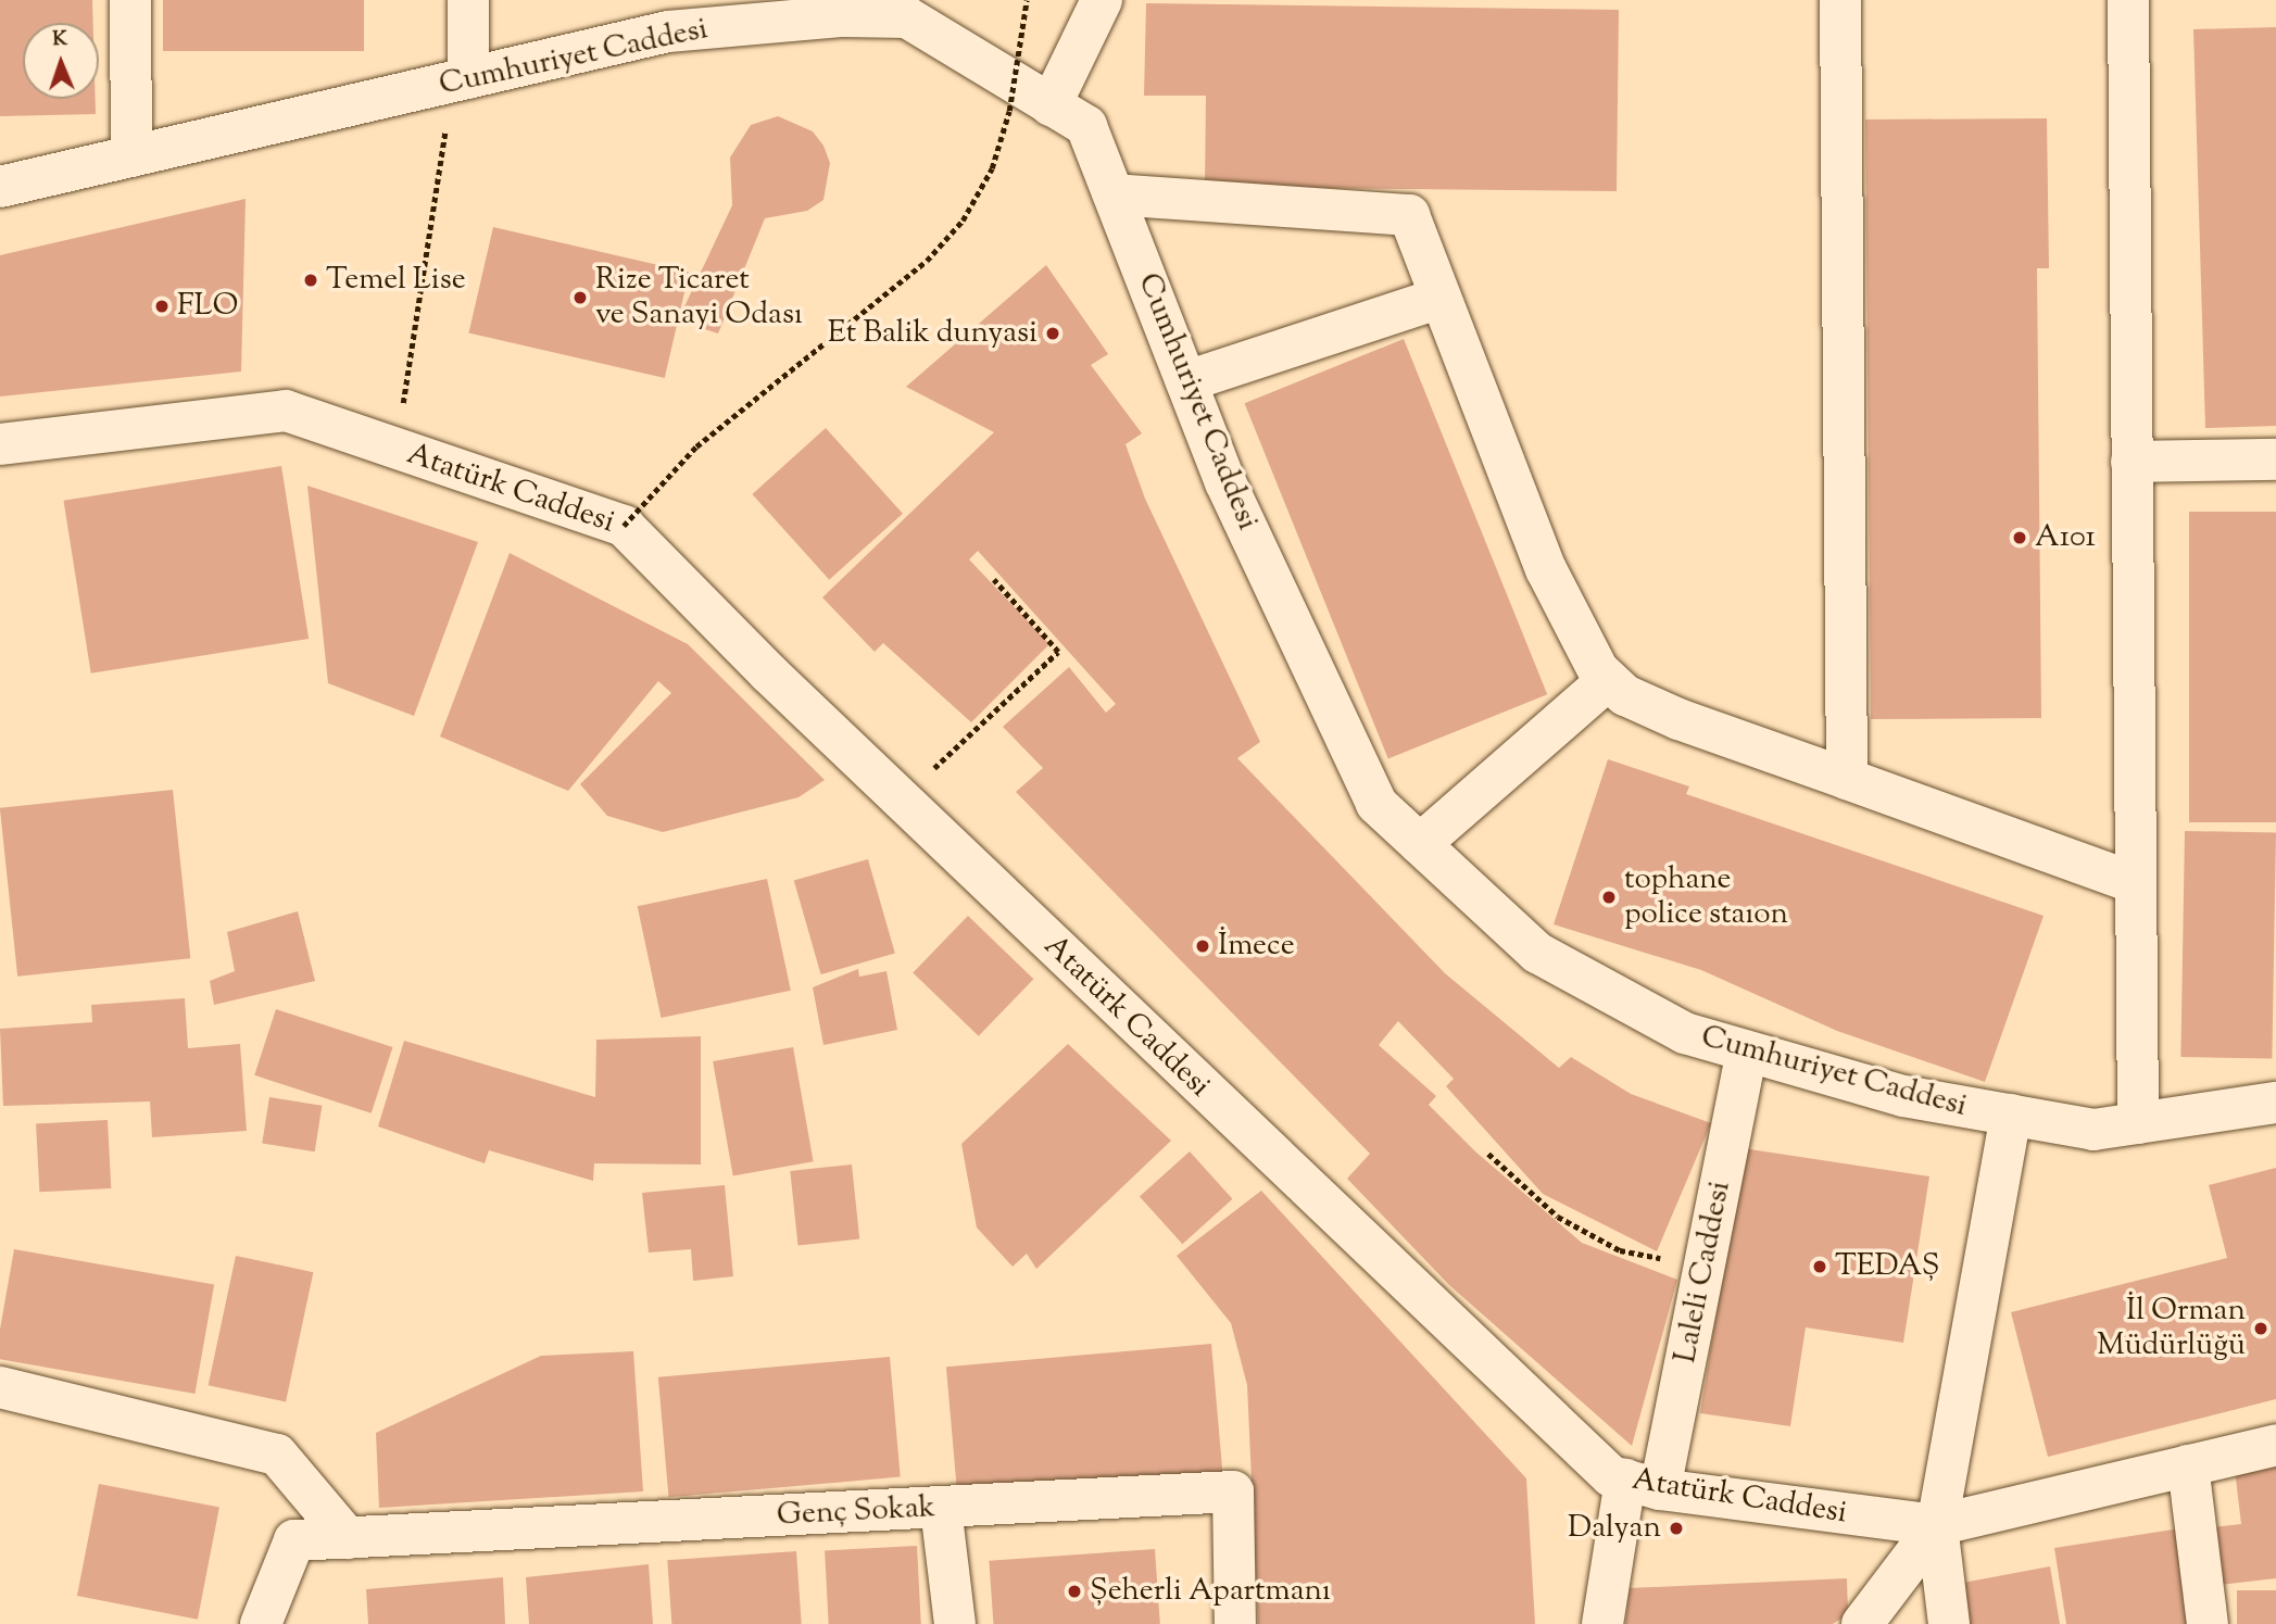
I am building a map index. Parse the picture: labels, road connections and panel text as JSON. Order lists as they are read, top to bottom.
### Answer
{
  "streets": {
    "street": [
      "Cumhuriyet Caddesi",
      "Atatürk Caddesi",
      "Laleli Caddesi",
      "Genç Sokak"
    ]
  },
  "crossings": [
    ["Cumhuriyet Caddesi", "Laleli Caddesi"],
    ["Atatürk Caddesi", "Laleli Caddesi"]
  ],
  "places": [
    "Temel Lise",
    "Rize Ticaret ve Sanayi Odası",
    "FLO",
    "Et Balik dunyasi",
    "A101",
    "tophane police staıon",
    "İmece",
    "TEDAŞ",
    "İl Orman Müdürlüğü",
    "Dalyan",
    "Şeherli Apartmanı"
  ],
  "north": "top"
}
